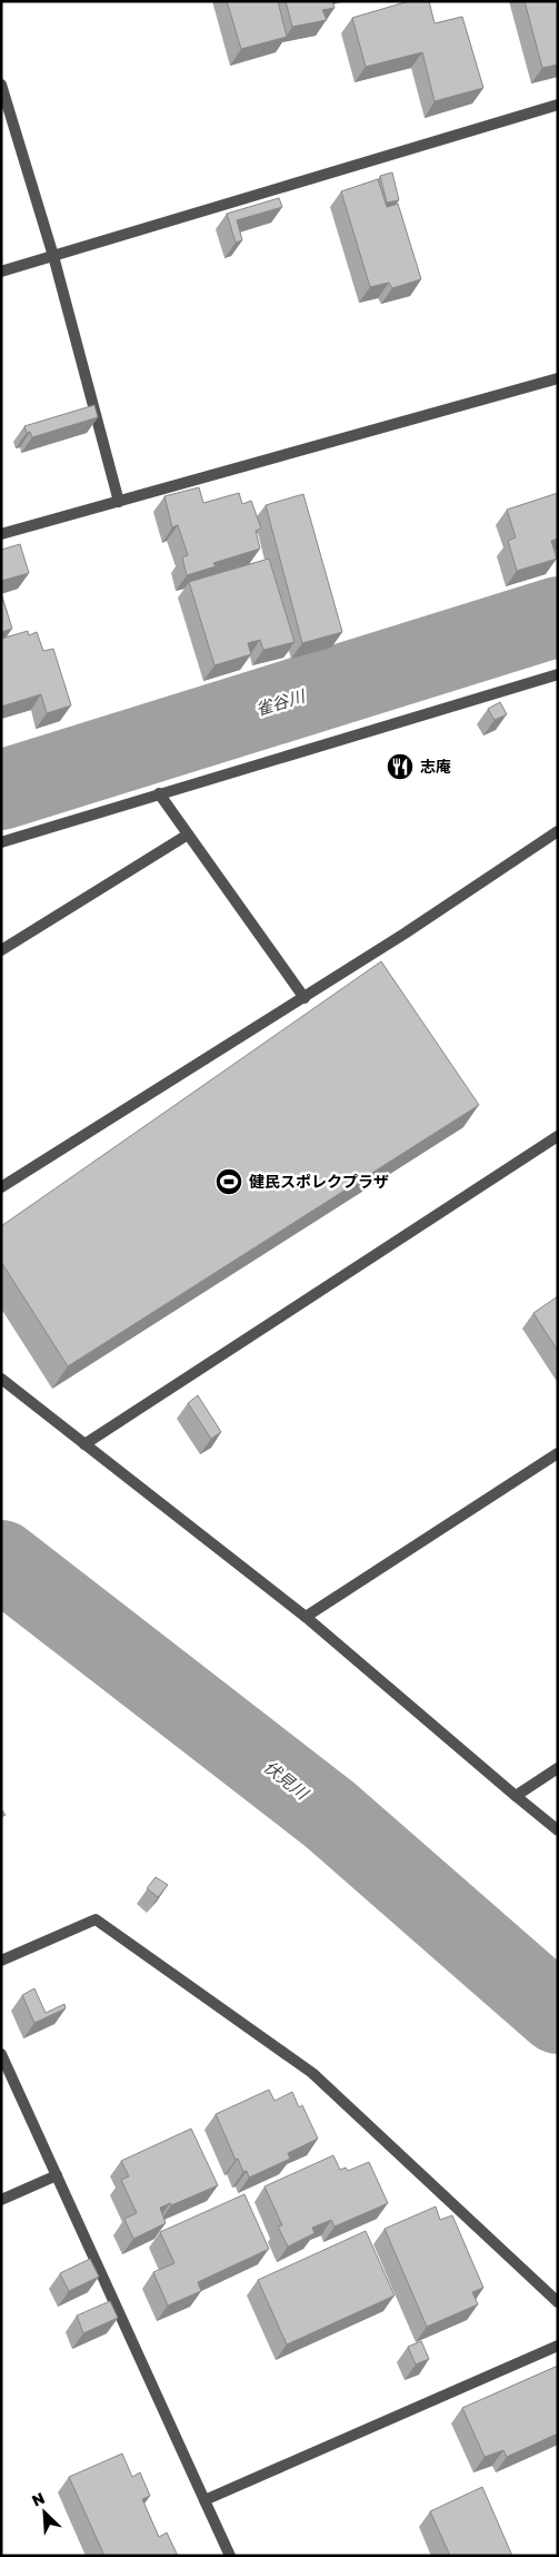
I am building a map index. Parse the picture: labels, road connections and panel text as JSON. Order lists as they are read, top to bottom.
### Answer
{
  "water": ["雀谷川", "伏見川"],
  "places": {
    "restaurant": ["志庵"],
    "sports": ["健民スポレクプラザ"]
  },
  "north": "top left"
}
